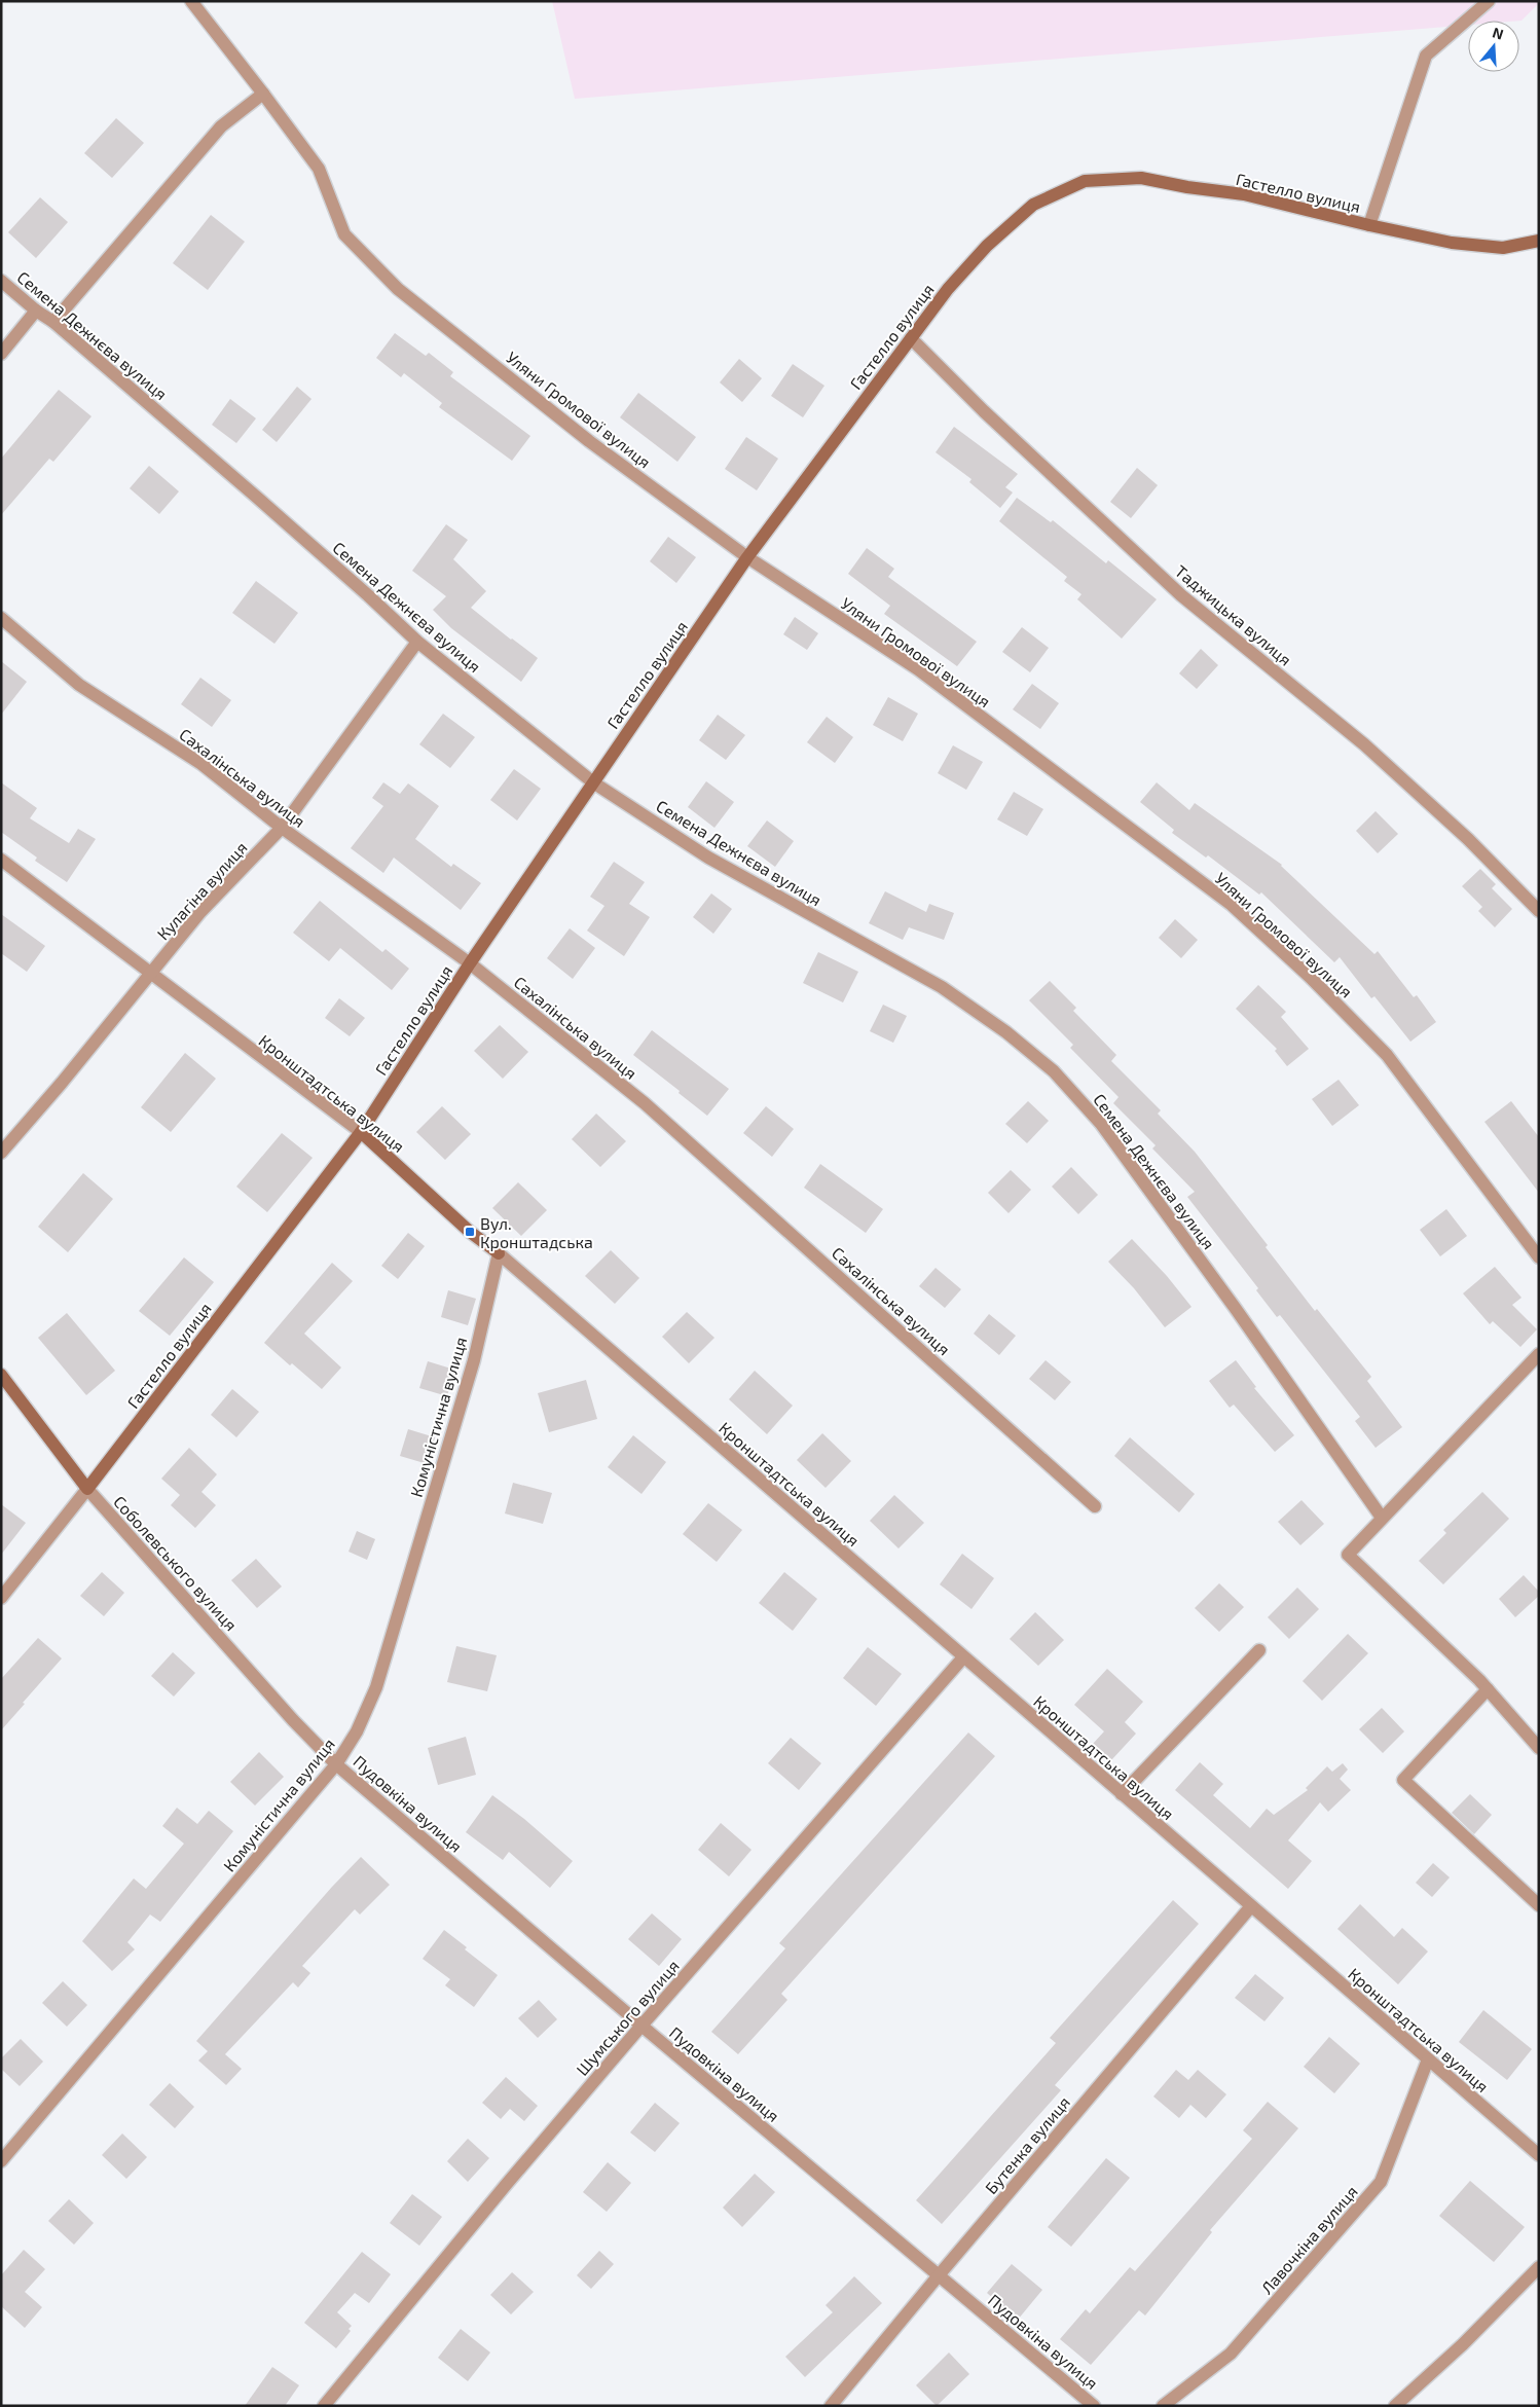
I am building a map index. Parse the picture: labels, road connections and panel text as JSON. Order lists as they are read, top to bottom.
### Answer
{
  "streets": {
    "street": [
      "Гастелло вулиця",
      "Семена Дежнєва вулиця",
      "Уляни Громової вулиця",
      "Таджицька вулиця",
      "Сахалінська вулиця",
      "Кулагіна вулиця",
      "Кронштадтська вулиця",
      "Комуністична вулиця",
      "Соболевського вулиця",
      "Пудовкіна вулиця",
      "Шумського вулиця",
      "Бутенка вулиця",
      "Лавочкіна вулиця"
    ]
  },
  "crossings": [
    ["Гастелло вулиця", "Семена Дежнєва вулиця"],
    ["Гастелло вулиця", "Уляни Громової вулиця"],
    ["Гастелло вулиця", "Таджицька вулиця"],
    ["Гастелло вулиця", "Сахалінська вулиця"],
    ["Гастелло вулиця", "Кронштадтська вулиця"],
    ["Гастелло вулиця", "Соболевського вулиця"],
    ["Семена Дежнєва вулиця", "Кулагіна вулиця"],
    ["Сахалінська вулиця", "Кулагіна вулиця"],
    ["Кулагіна вулиця", "Кронштадтська вулиця"],
    ["Кронштадтська вулиця", "Комуністична вулиця"],
    ["Кронштадтська вулиця", "Шумського вулиця"],
    ["Кронштадтська вулиця", "Бутенка вулиця"],
    ["Кронштадтська вулиця", "Лавочкіна вулиця"],
    ["Комуністична вулиця", "Соболевського вулиця"],
    ["Комуністична вулиця", "Пудовкіна вулиця"],
    ["Соболевського вулиця", "Пудовкіна вулиця"],
    ["Пудовкіна вулиця", "Шумського вулиця"],
    ["Пудовкіна вулиця", "Бутенка вулиця"]
  ],
  "places": {
    "transit": ["Вул. Кронштадська"]
  },
  "north": "top"
}
